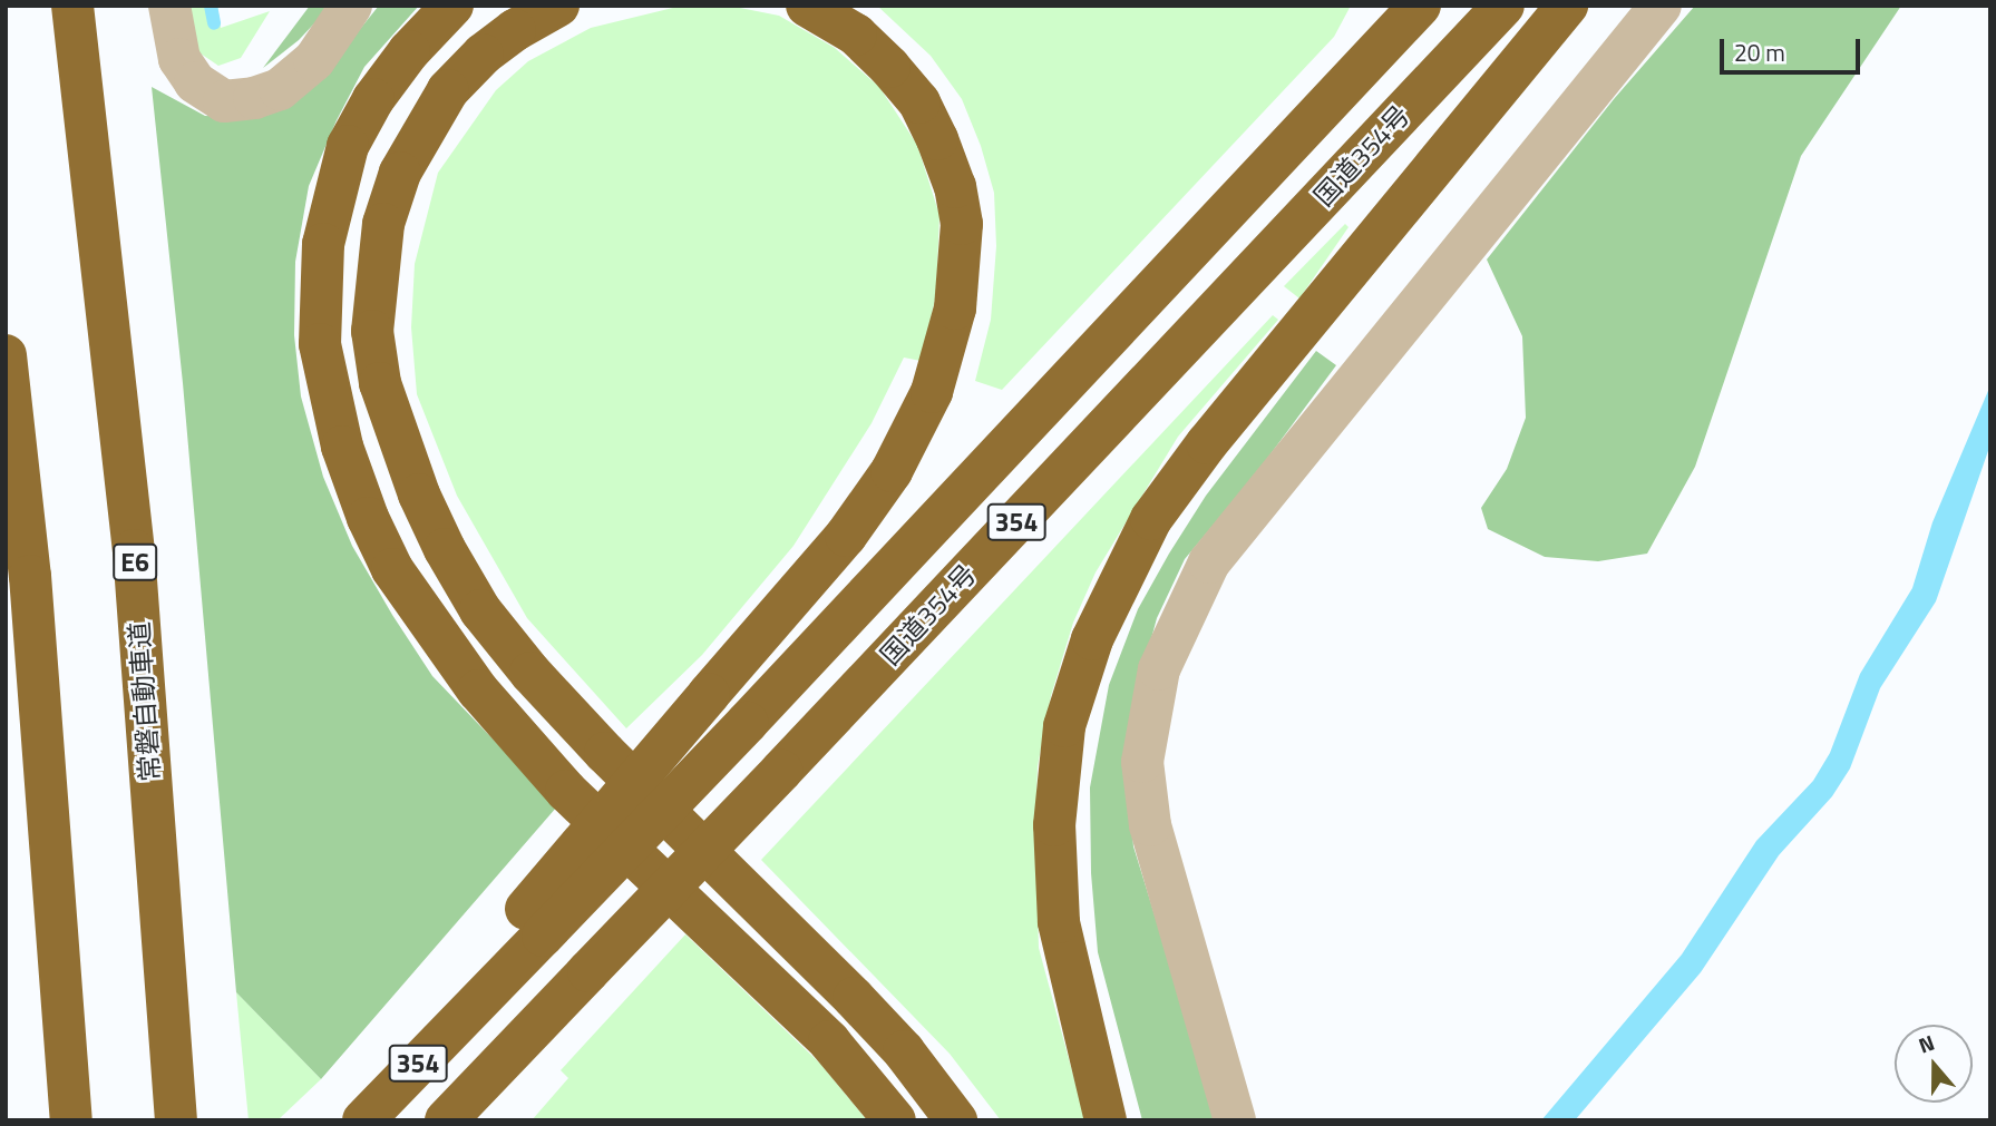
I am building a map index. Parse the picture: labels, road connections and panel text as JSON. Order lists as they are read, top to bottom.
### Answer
{
  "streets": {
    "highway": [
      "国道354号",
      "354",
      "E6",
      "常磐自動車道"
    ]
  },
  "scale_bar": "20 m",
  "north": "top"
}
